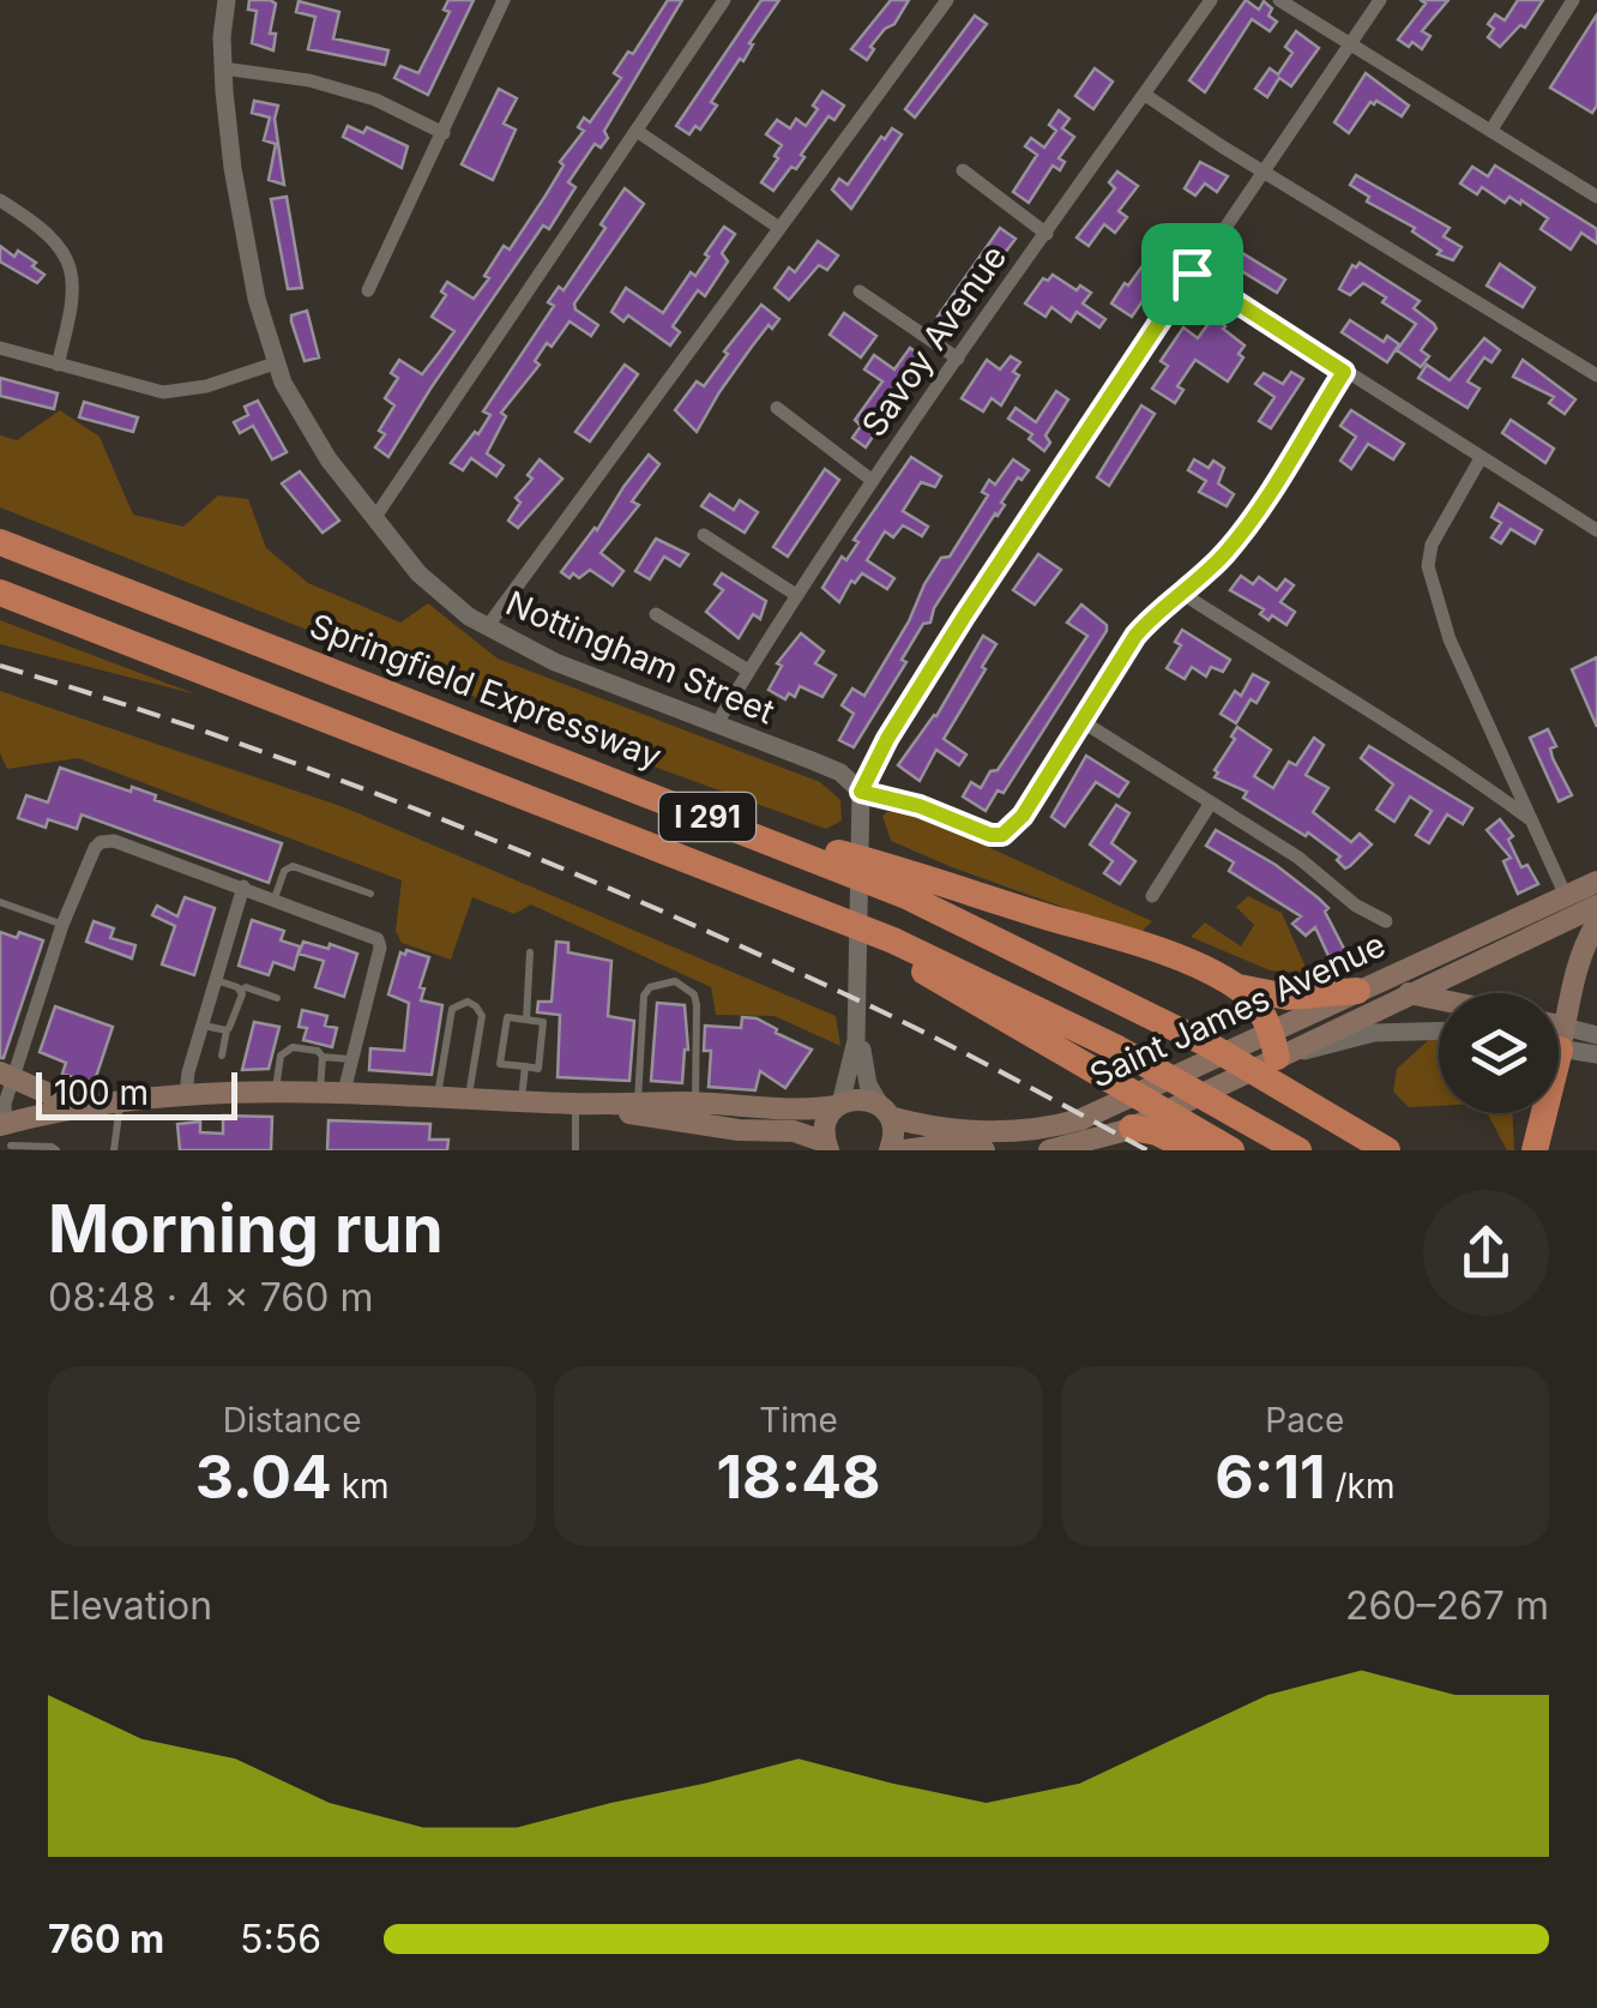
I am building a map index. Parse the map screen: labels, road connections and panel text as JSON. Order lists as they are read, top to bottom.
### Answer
{
  "streets": {
    "highway": ["Springfield Expressway", "I 291"],
    "main road": ["Saint James Avenue"],
    "street": ["Savoy Avenue", "Nottingham Street"]
  },
  "crossings": [
    ["Savoy Avenue", "Nottingham Street"]
  ],
  "scale_bar": "100 m",
  "page": {
    "scale": "100 m",
    "heading": ["Morning run", "08:48 · 4 × 760 m"],
    "stats": [
      ["Distance", "3.04 km"],
      ["Time", "18:48"],
      ["Pace", "6:11 /km"]
    ],
    "chart": ["Elevation", "260–267 m"],
    "list": [
      {
        "name": "760 m",
        "note": "5:56"
      }
    ]
  }
}
